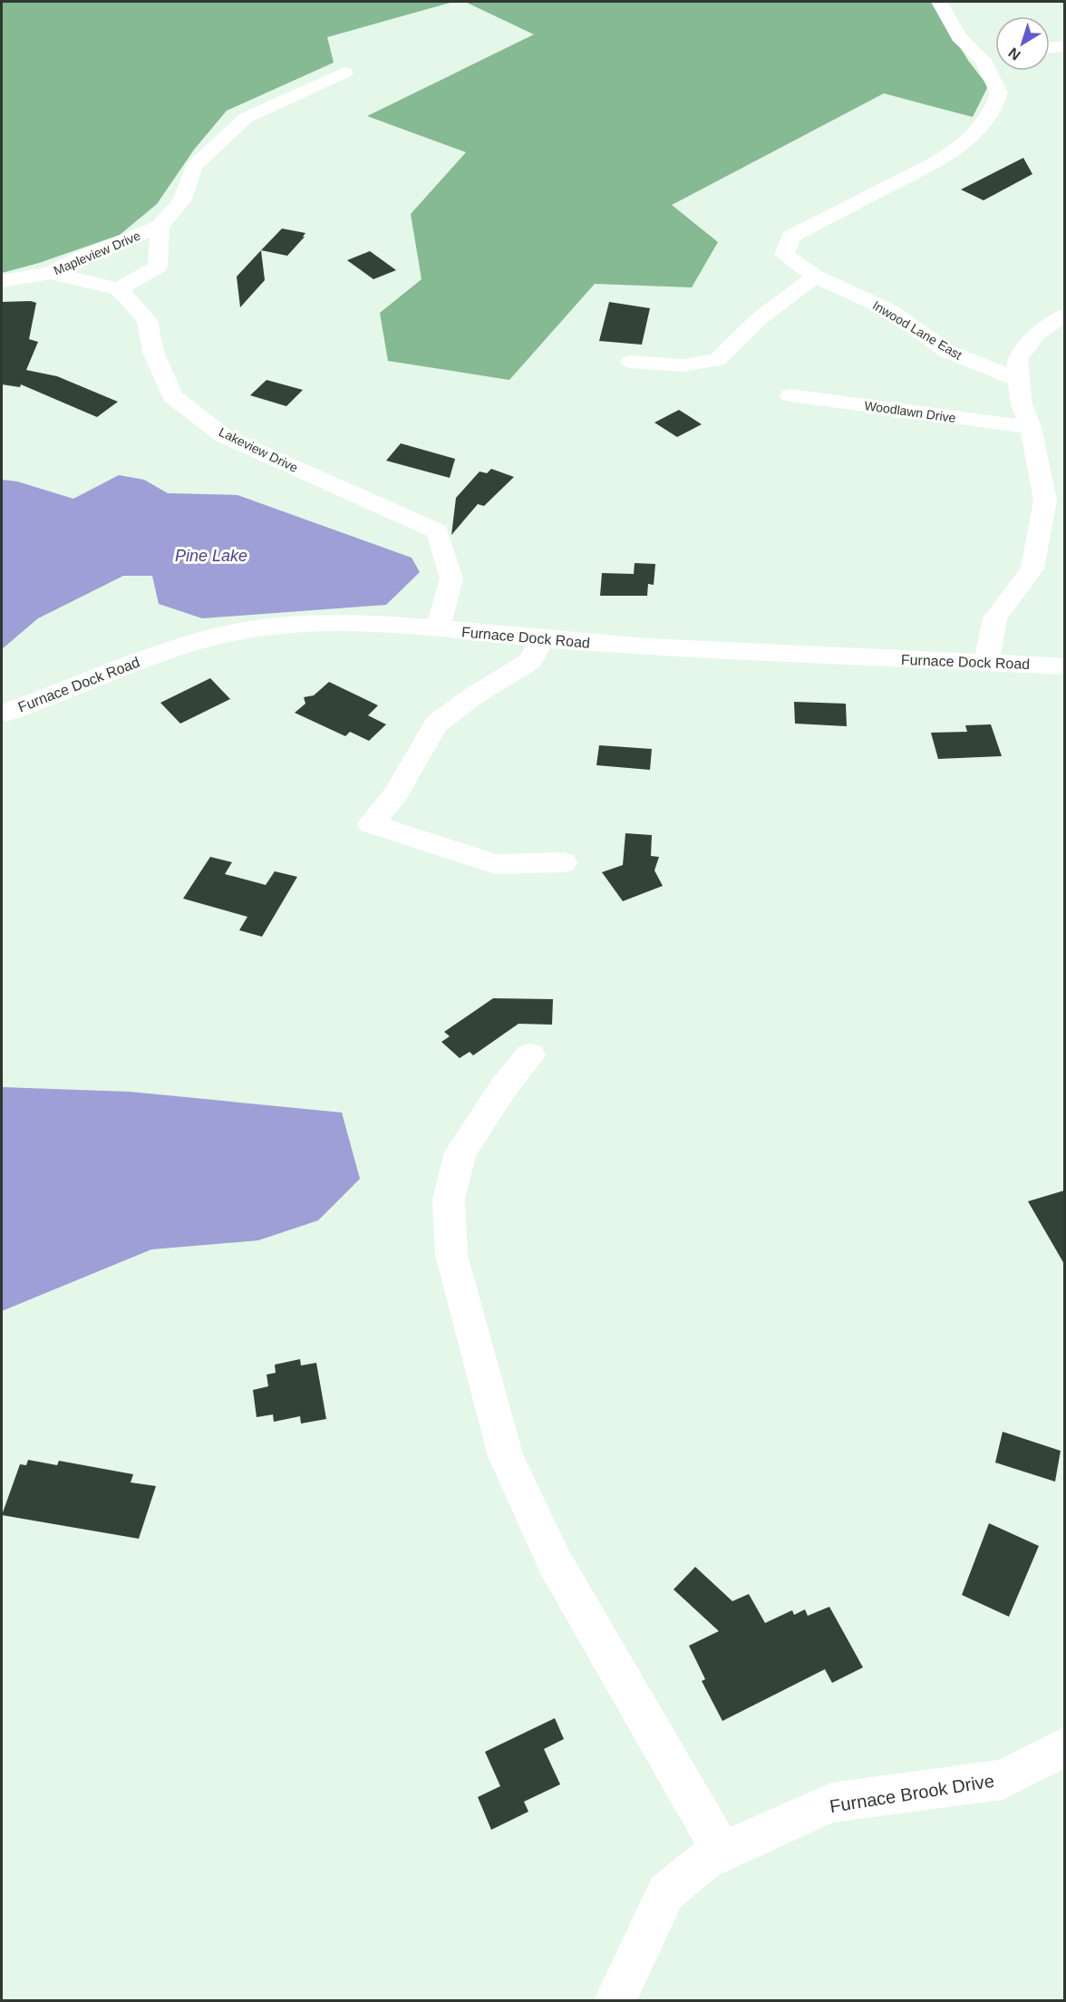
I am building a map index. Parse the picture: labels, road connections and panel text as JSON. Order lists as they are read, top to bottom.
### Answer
{
  "streets": {
    "street": [
      "Mapleview Drive",
      "Inwood Lane East",
      "Woodlawn Drive",
      "Lakeview Drive",
      "Furnace Dock Road",
      "Furnace Brook Drive"
    ]
  },
  "crossings": [
    ["Lakeview Drive", "Furnace Dock Road"]
  ],
  "water": ["Pine Lake"],
  "north": "bottom left"
}
